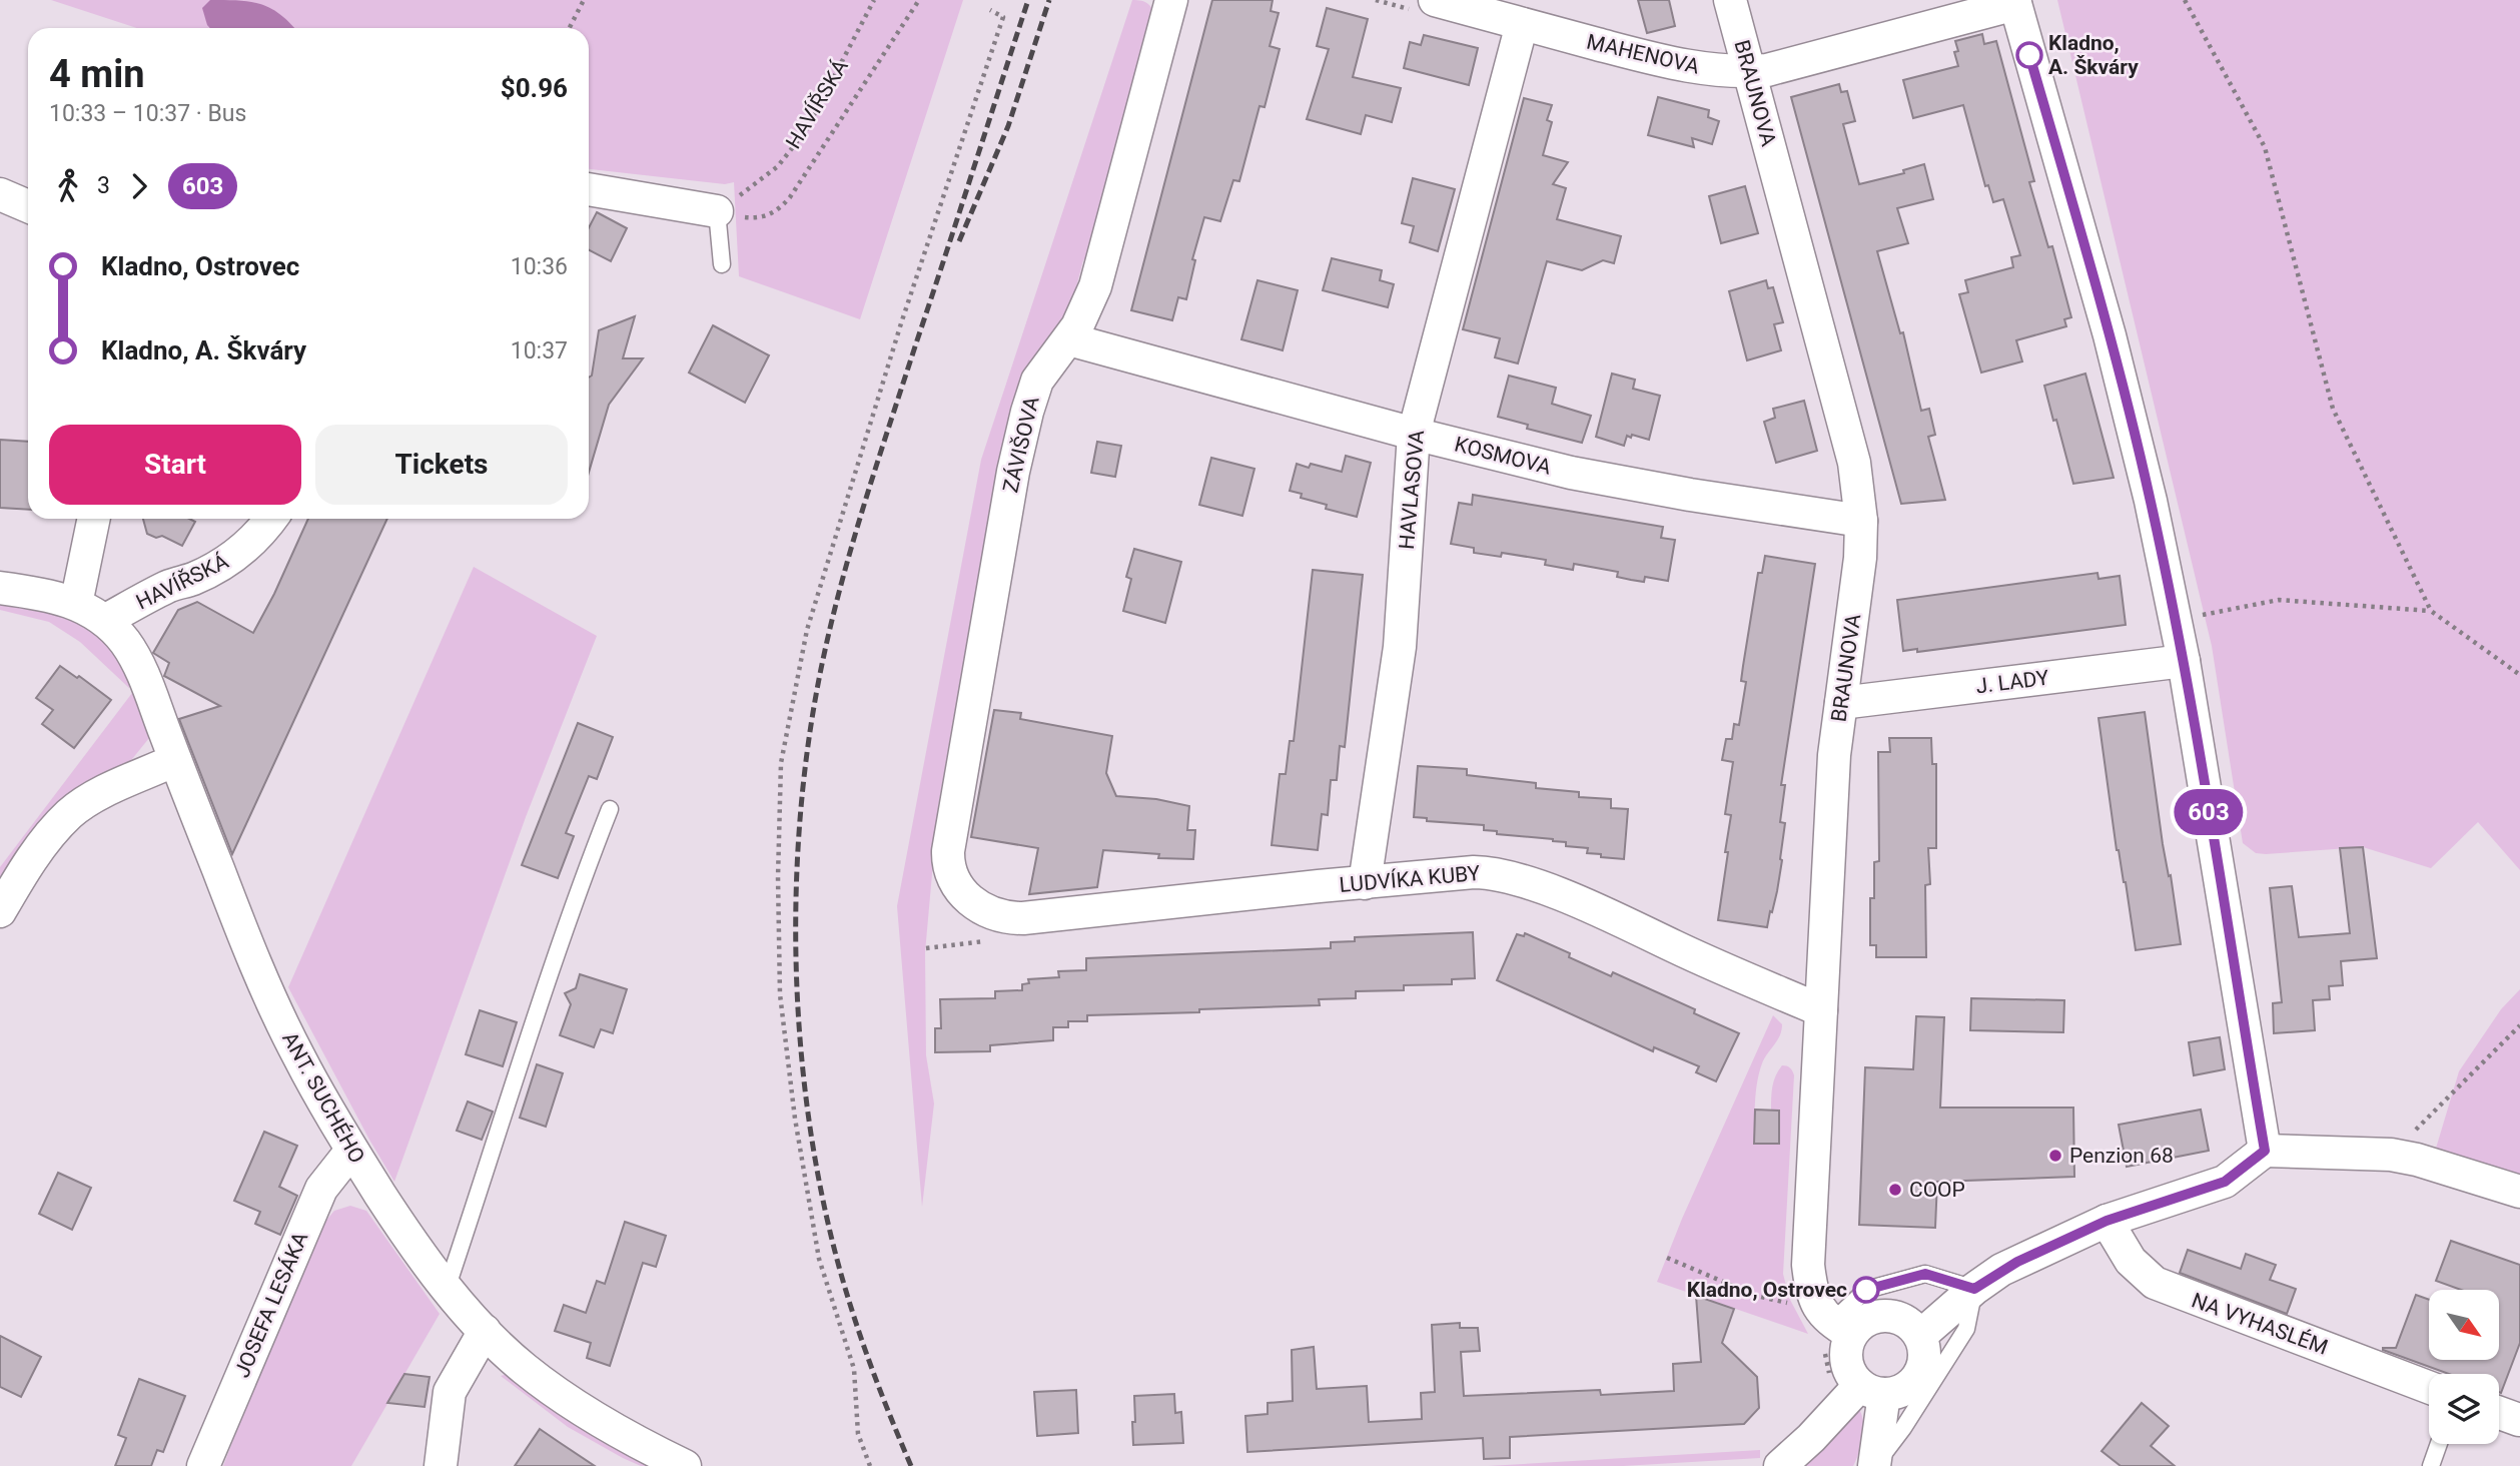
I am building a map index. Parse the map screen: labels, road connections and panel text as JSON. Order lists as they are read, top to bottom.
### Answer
{
  "streets": {
    "street": [
      "MAHENOVA",
      "BRAUNOVA",
      "HAVÍŘSKÁ",
      "ZÁVIŠOVA",
      "KOSMOVA",
      "HAVLASOVA",
      "J. LADY",
      "LUDVÍKA KUBY",
      "ANT. SUCHÉHO",
      "JOSEFA LESÁKA",
      "NA VYHASLÉM"
    ]
  },
  "crossings": [
    ["MAHENOVA", "BRAUNOVA"],
    ["MAHENOVA", "HAVLASOVA"],
    ["BRAUNOVA", "KOSMOVA"],
    ["BRAUNOVA", "J. LADY"],
    ["BRAUNOVA", "LUDVÍKA KUBY"],
    ["HAVÍŘSKÁ", "ANT. SUCHÉHO"],
    ["ZÁVIŠOVA", "KOSMOVA"],
    ["ZÁVIŠOVA", "LUDVÍKA KUBY"],
    ["KOSMOVA", "HAVLASOVA"],
    ["HAVLASOVA", "LUDVÍKA KUBY"],
    ["ANT. SUCHÉHO", "JOSEFA LESÁKA"]
  ],
  "places": [
    "Kladno, A. Škváry",
    "Penzion 68",
    "COOP",
    "Kladno, Ostrovec"
  ],
  "lines": ["bus line 603"],
  "north": "bottom right",
  "page": {
    "on_map": "603",
    "heading": ["4 min", "10:33 – 10:37 · Bus", "$0.96"],
    "legs": ["3", "603"],
    "list": [
      {
        "name": "Kladno, Ostrovec",
        "value": "10:36"
      },
      {
        "name": "Kladno, A. Škváry",
        "value": "10:37"
      }
    ],
    "buttons": ["Start", "Tickets"]
  }
}
